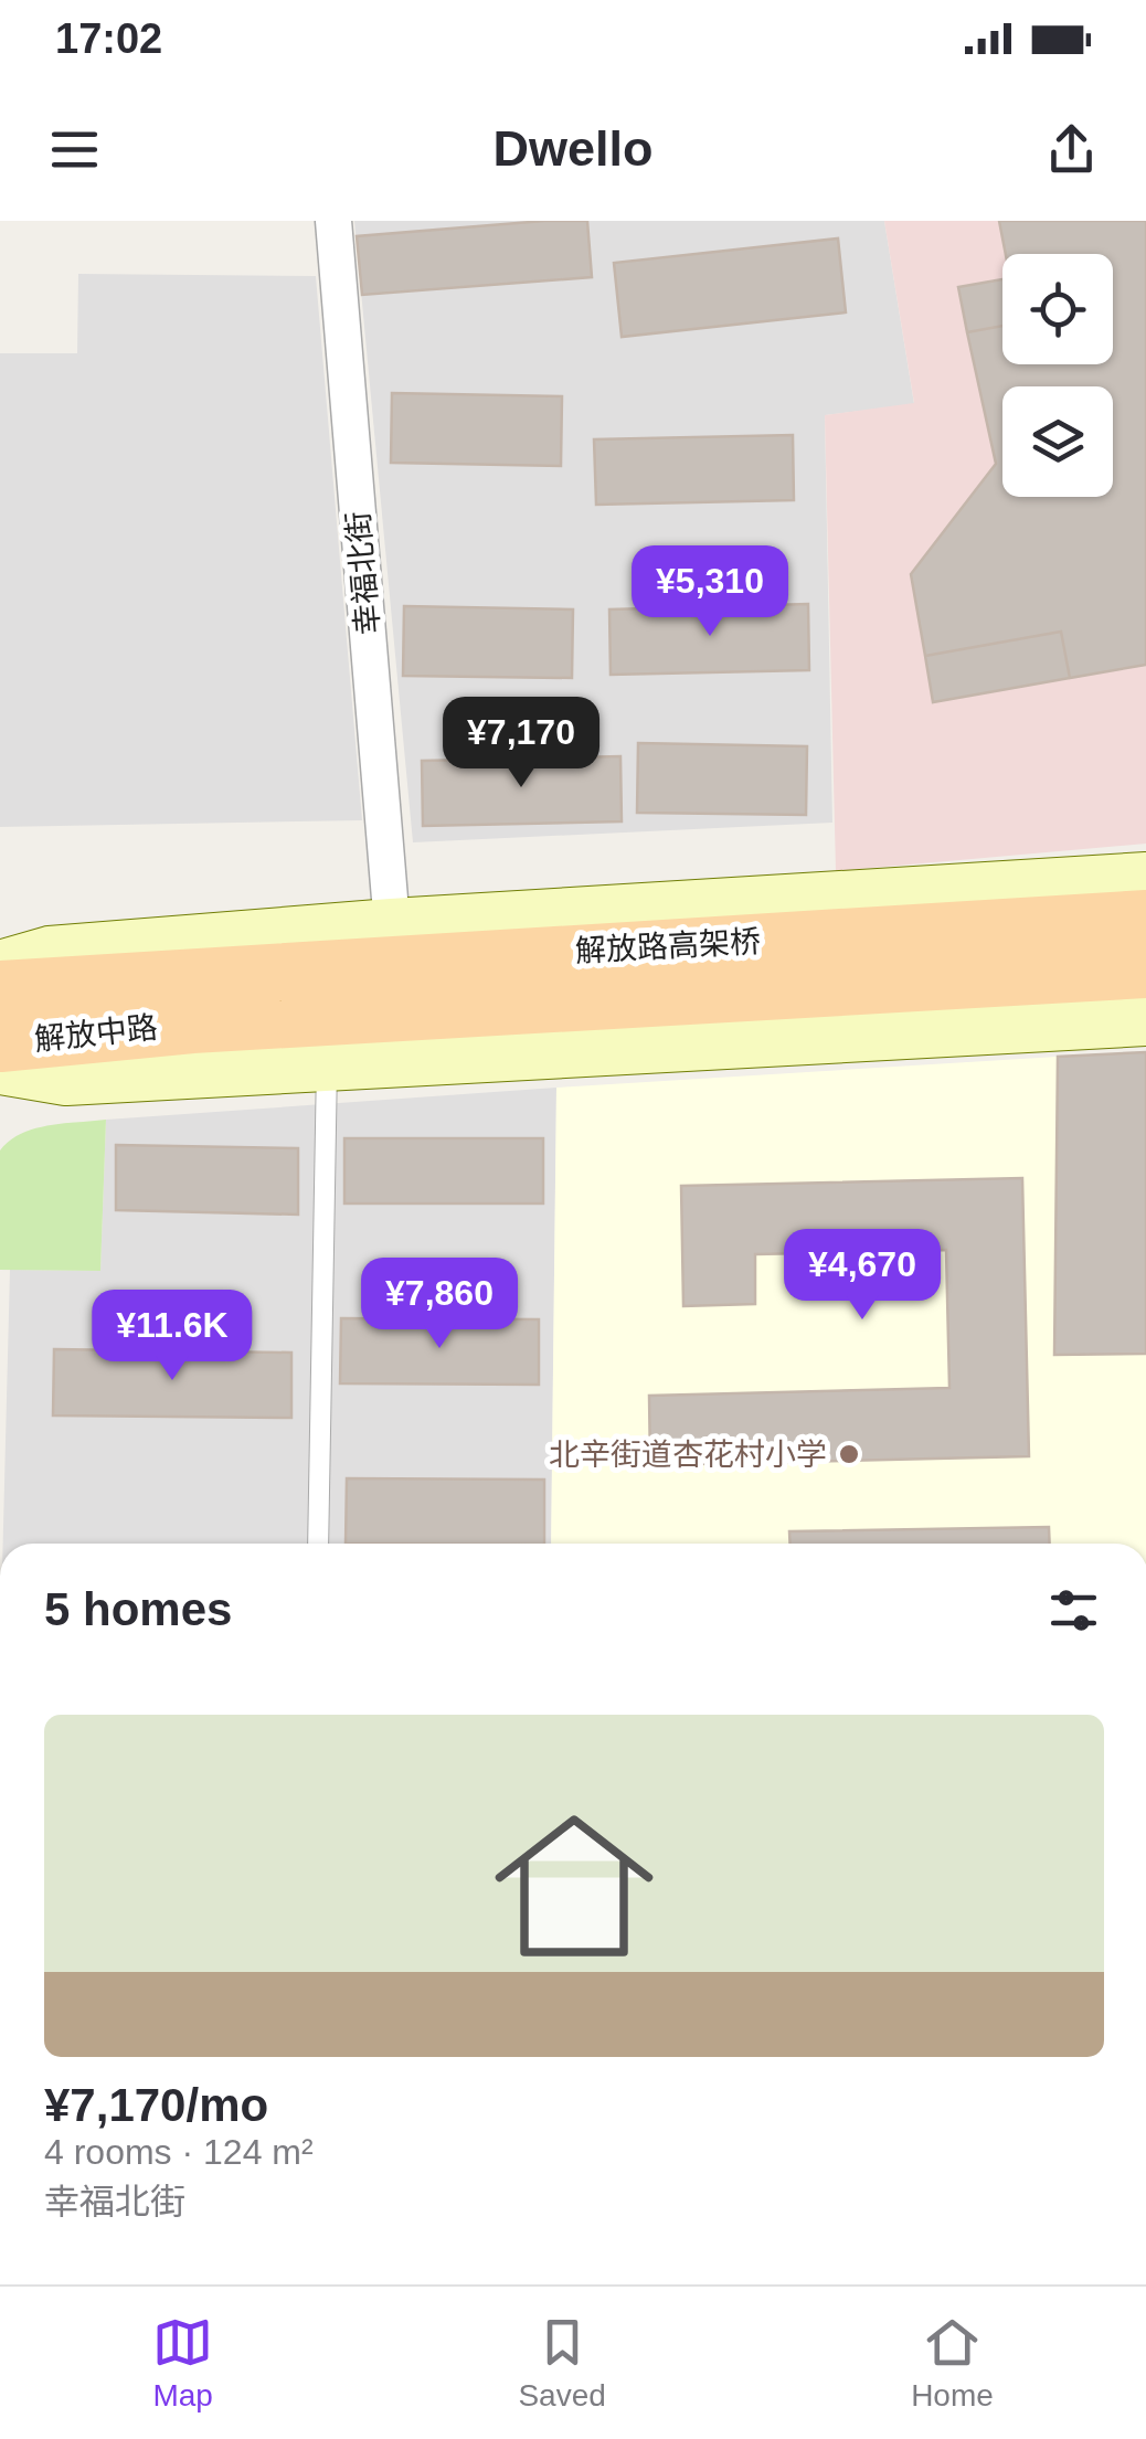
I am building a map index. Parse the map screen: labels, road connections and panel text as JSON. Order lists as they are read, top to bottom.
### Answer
{
  "streets": {
    "main road": ["解放路高架桥", "解放中路"],
    "street": ["幸福北街"]
  },
  "crossings": [
    ["解放路高架桥", "解放中路"]
  ],
  "places": ["北辛街道杏花村小学"],
  "page": {
    "status": "17:02",
    "header": "Dwello",
    "price": [
      "¥5,310",
      "¥7,170",
      "¥4,670",
      "¥7,860",
      "¥11.6K"
    ],
    "heading": "5 homes",
    "list": [
      {
        "name": "¥7,170/mo",
        "note": "4 rooms · 124 m² · 幸福北街"
      }
    ],
    "tabs": ["Map", "Saved", "Home"]
  }
}
